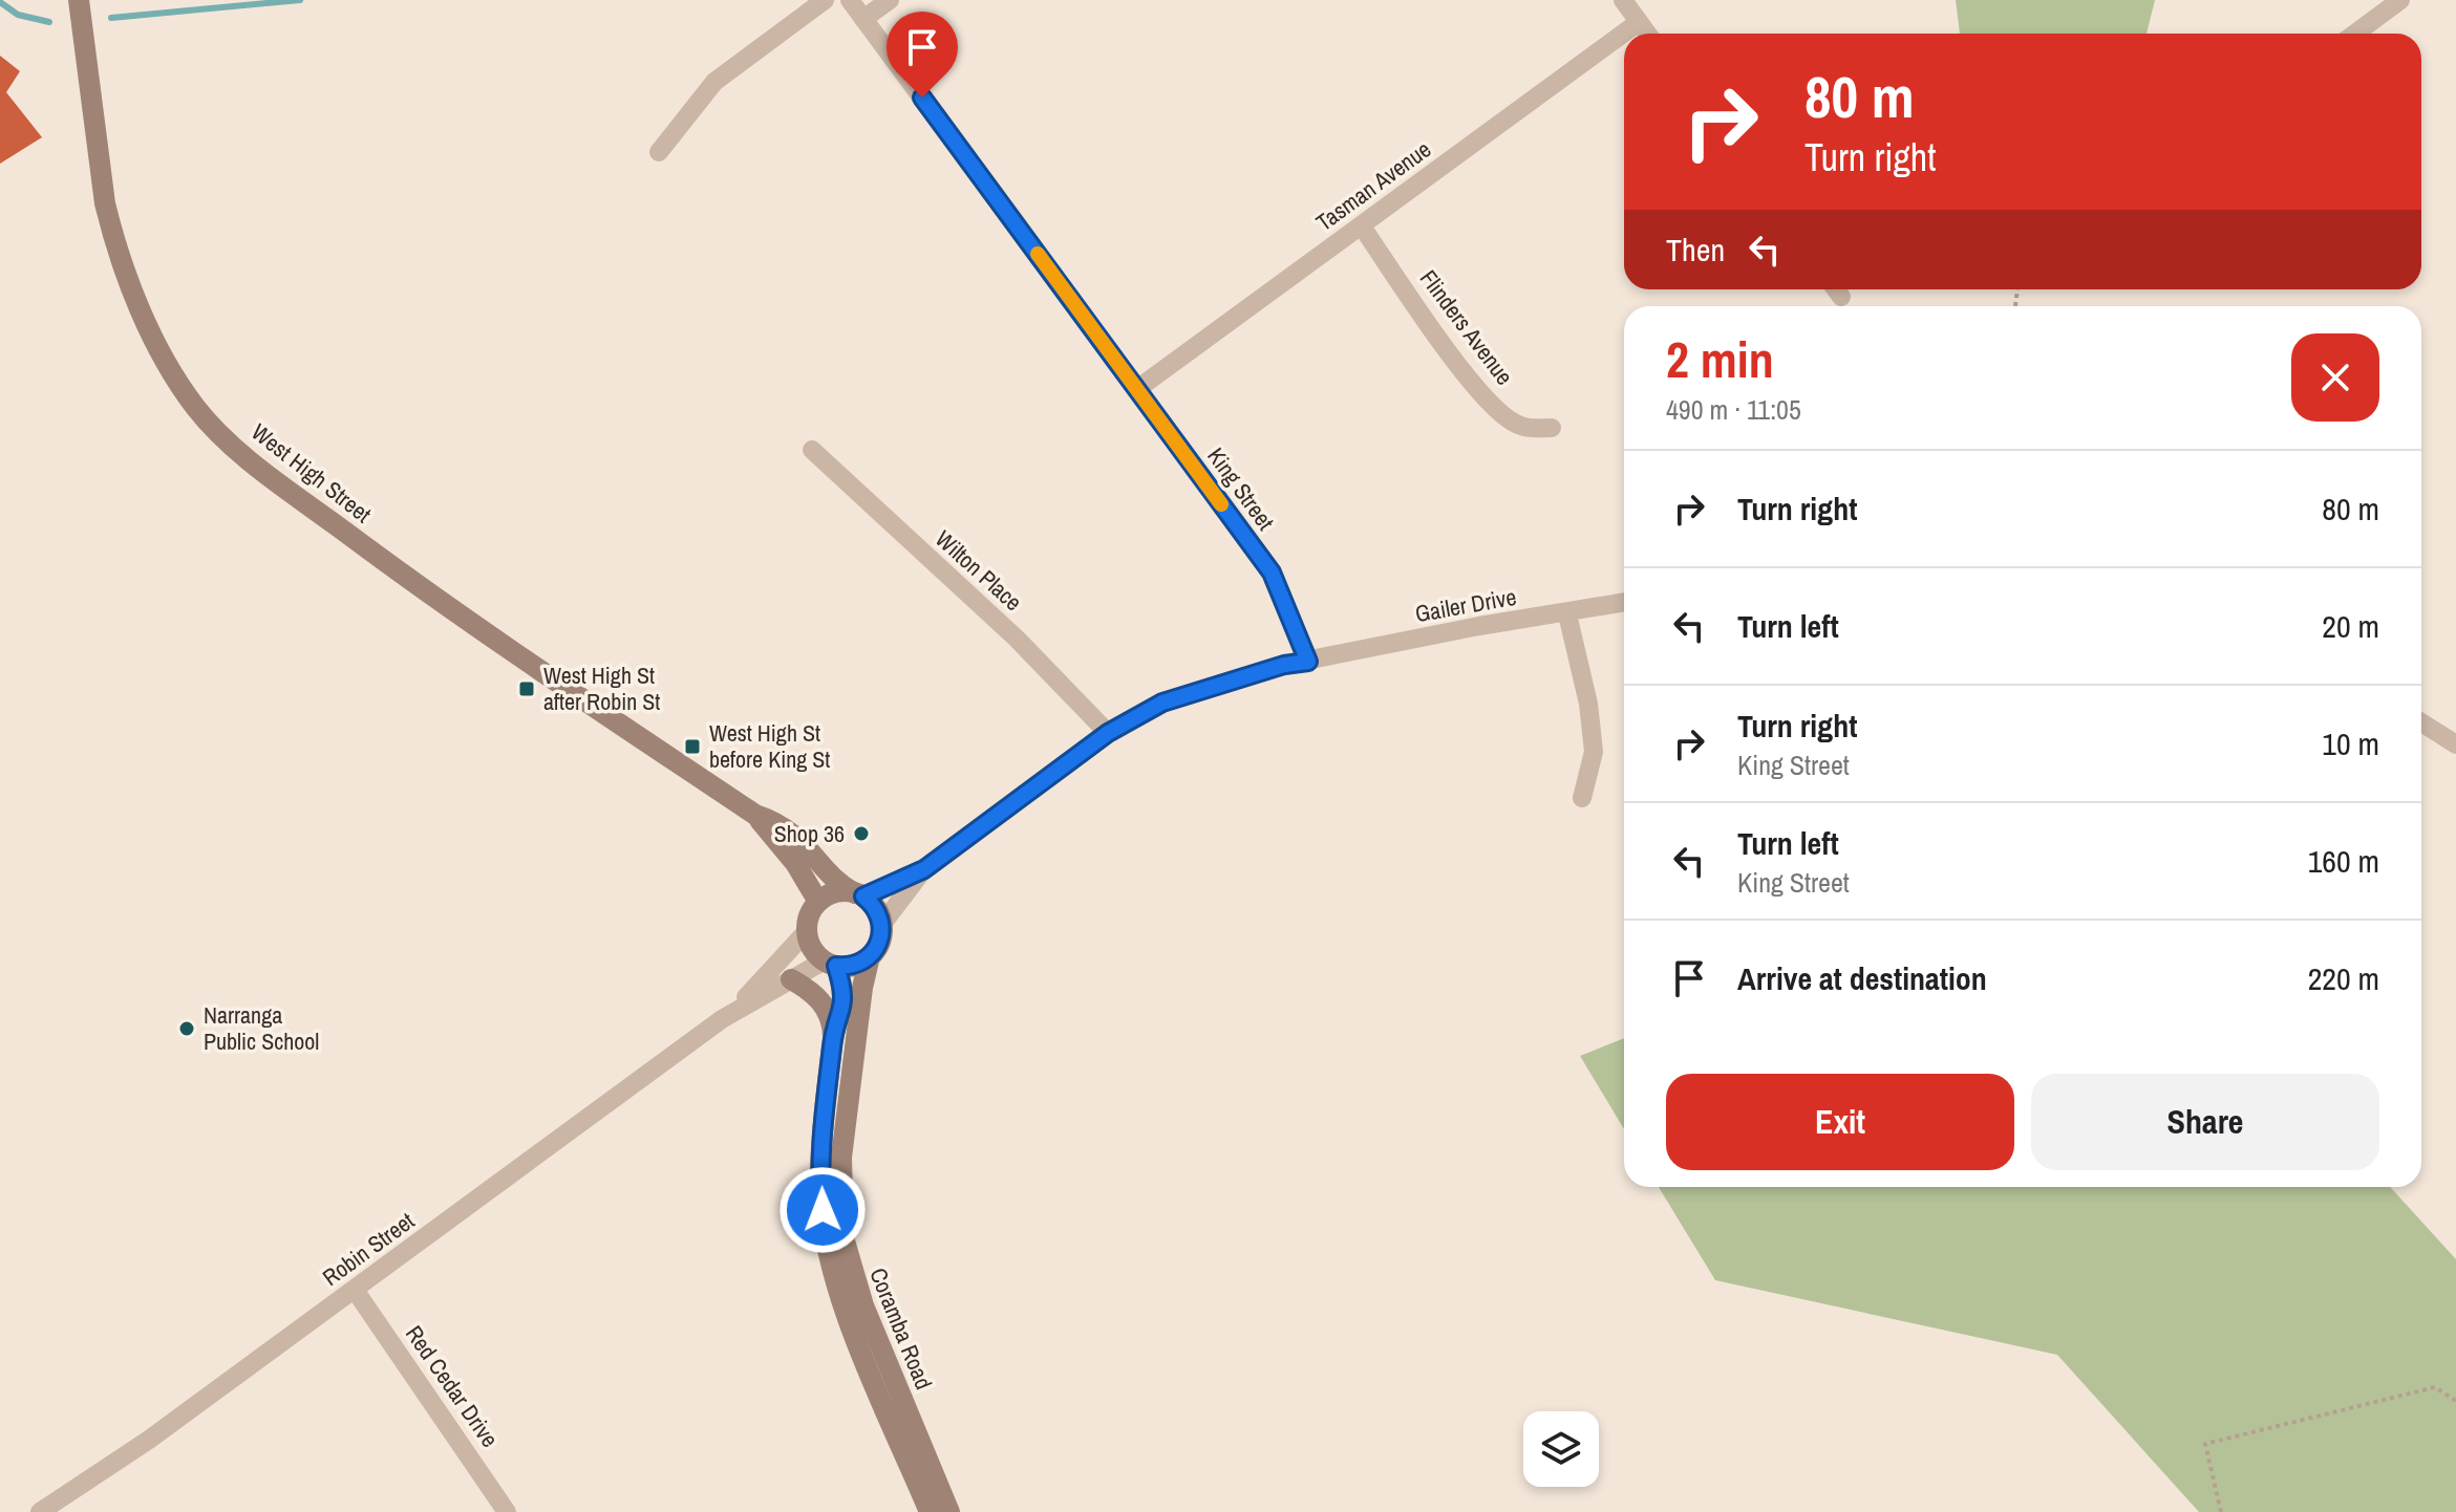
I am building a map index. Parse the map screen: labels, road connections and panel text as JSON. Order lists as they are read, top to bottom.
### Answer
{
  "streets": {
    "main road": ["West High Street", "Coramba Road"],
    "street": [
      "Tasman Avenue",
      "Flinders Avenue",
      "King Street",
      "Wilton Place",
      "Gailer Drive",
      "Robin Street",
      "Red Cedar Drive"
    ]
  },
  "crossings": [
    ["Tasman Avenue", "Flinders Avenue"],
    ["Tasman Avenue", "King Street"],
    ["West High Street", "Robin Street"],
    ["West High Street", "Coramba Road"],
    ["King Street", "Gailer Drive"],
    ["Robin Street", "Coramba Road"],
    ["Robin Street", "Red Cedar Drive"]
  ],
  "places": {
    "transit": ["West High St after Robin St", "West High St before King St"],
    "other": ["Shop 36", "Narranga Public School"]
  },
  "page": {
    "turn": ["80 m", "Turn right"],
    "then": "Then",
    "heading": ["2 min", "490 m · 11:05"],
    "list": [
      {
        "name": "Turn right",
        "value": "80 m"
      },
      {
        "name": "Turn left",
        "value": "20 m"
      },
      {
        "name": "Turn right",
        "note": "King Street",
        "value": "10 m"
      },
      {
        "name": "Turn left",
        "note": "King Street",
        "value": "160 m"
      },
      {
        "name": "Arrive at destination",
        "value": "220 m"
      }
    ],
    "buttons": ["Exit", "Share"]
  }
}
